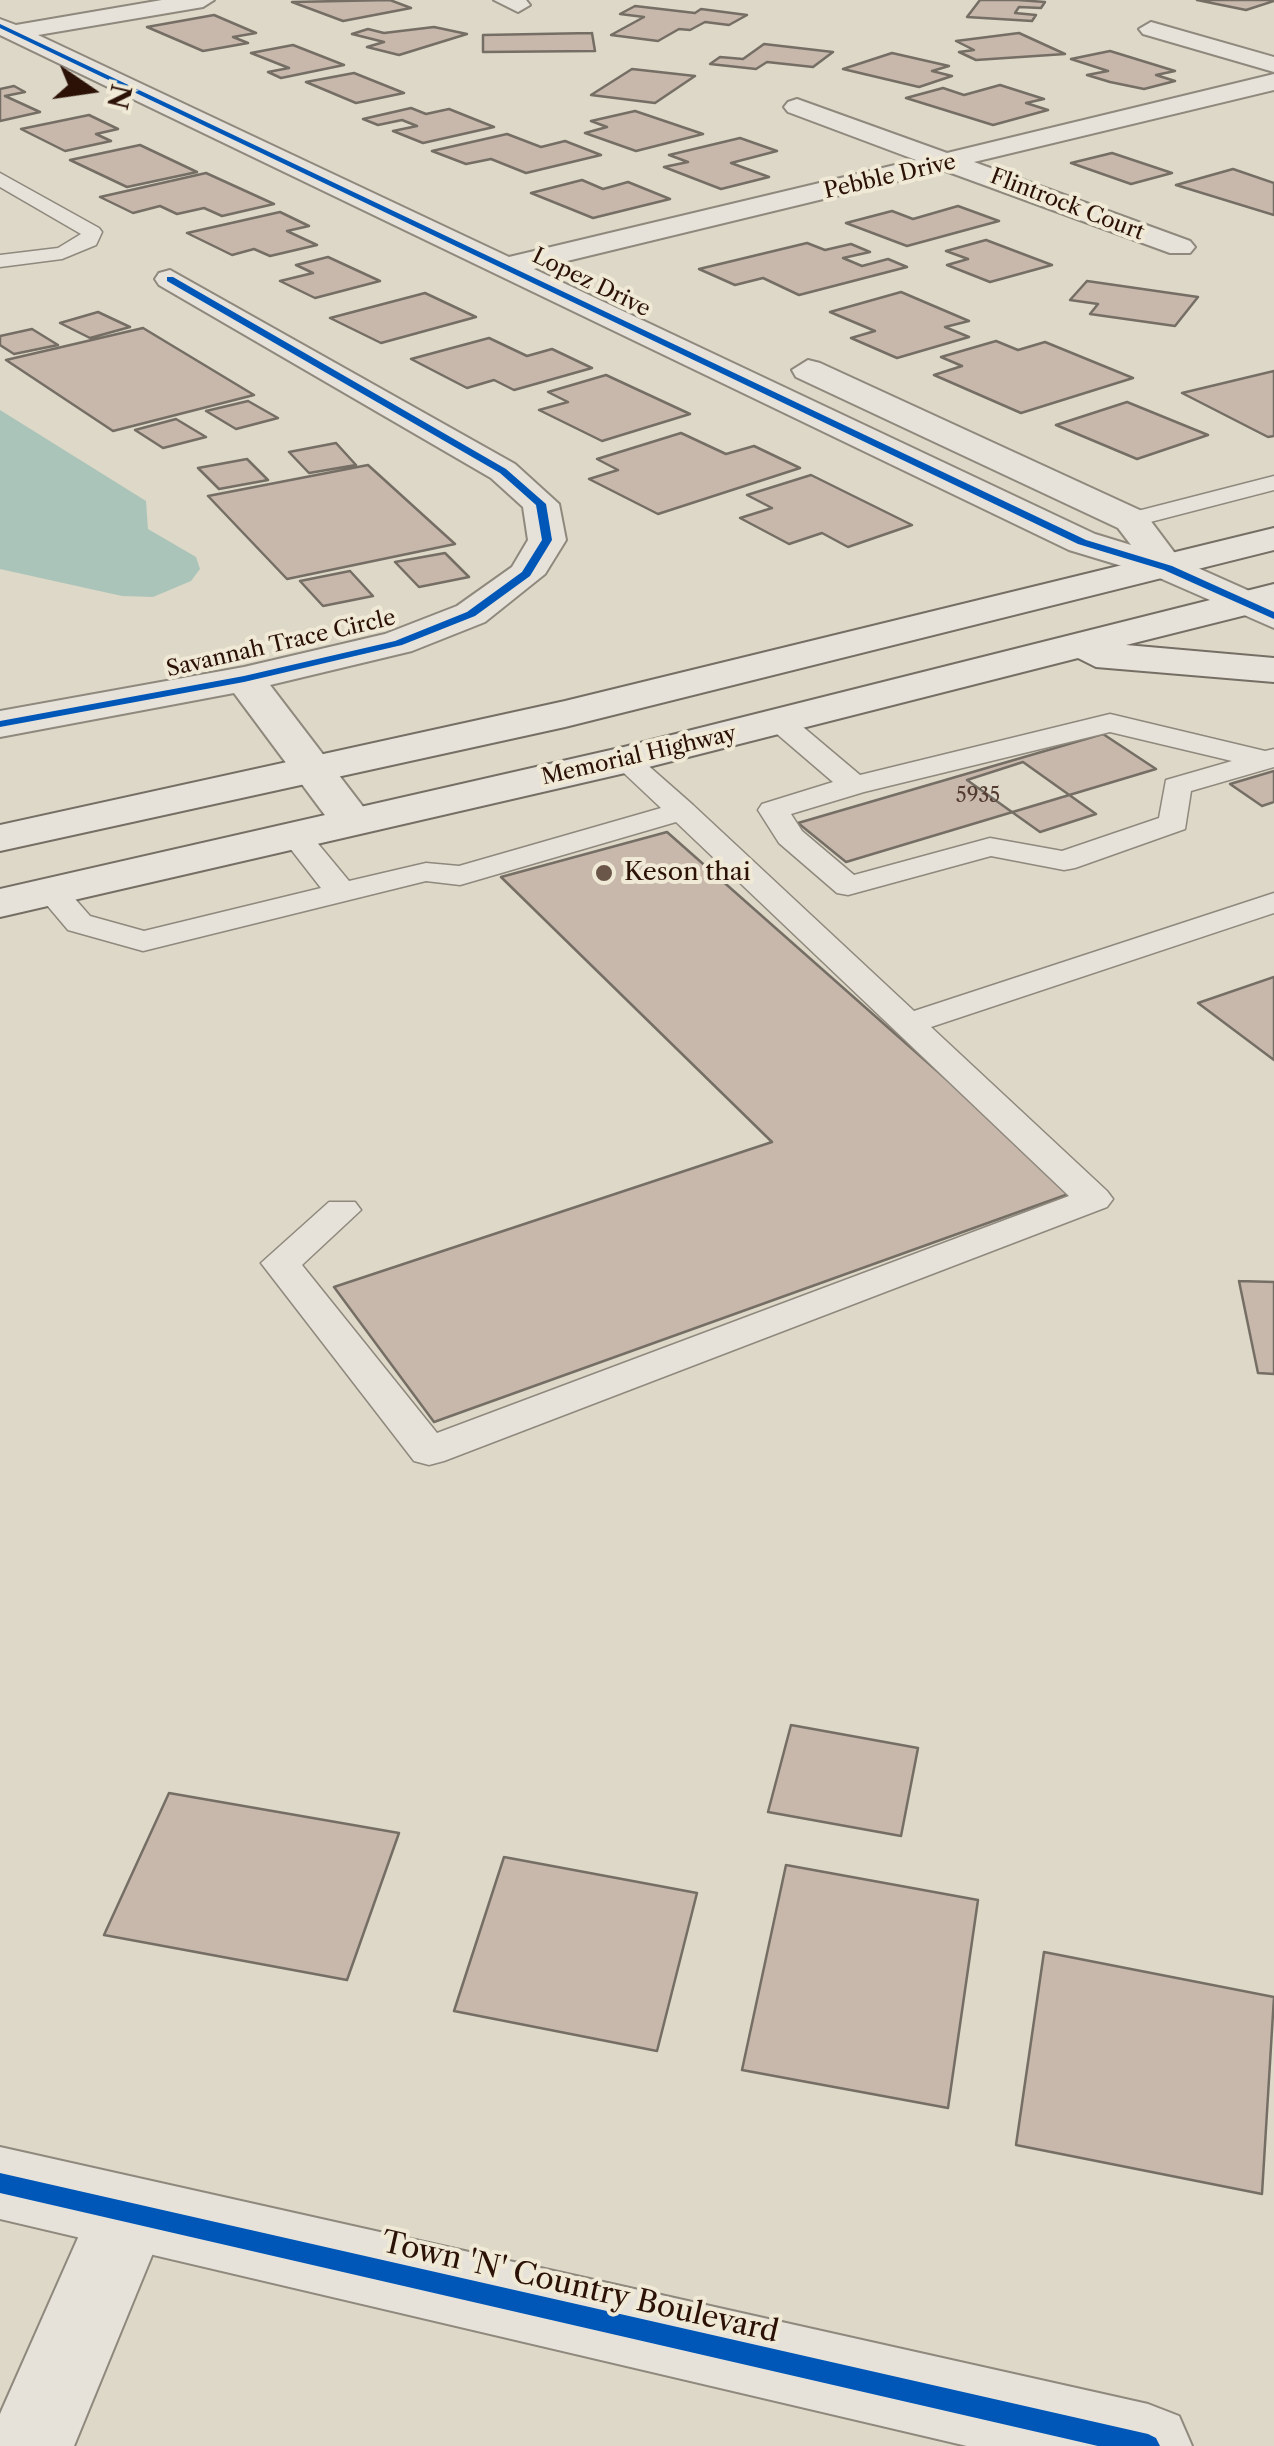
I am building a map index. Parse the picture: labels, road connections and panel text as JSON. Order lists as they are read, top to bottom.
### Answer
{
  "streets": {
    "street": [
      "Pebble Drive",
      "Flintrock Court",
      "Lopez Drive",
      "Savannah Trace Circle",
      "Memorial Highway",
      "Town 'N' Country Boulevard"
    ]
  },
  "crossings": [
    ["Pebble Drive", "Flintrock Court"],
    ["Pebble Drive", "Lopez Drive"],
    ["Lopez Drive", "Memorial Highway"],
    ["Savannah Trace Circle", "Memorial Highway"]
  ],
  "places": ["Keson thai"],
  "house_numbers": ["5935"],
  "north": "right"
}
